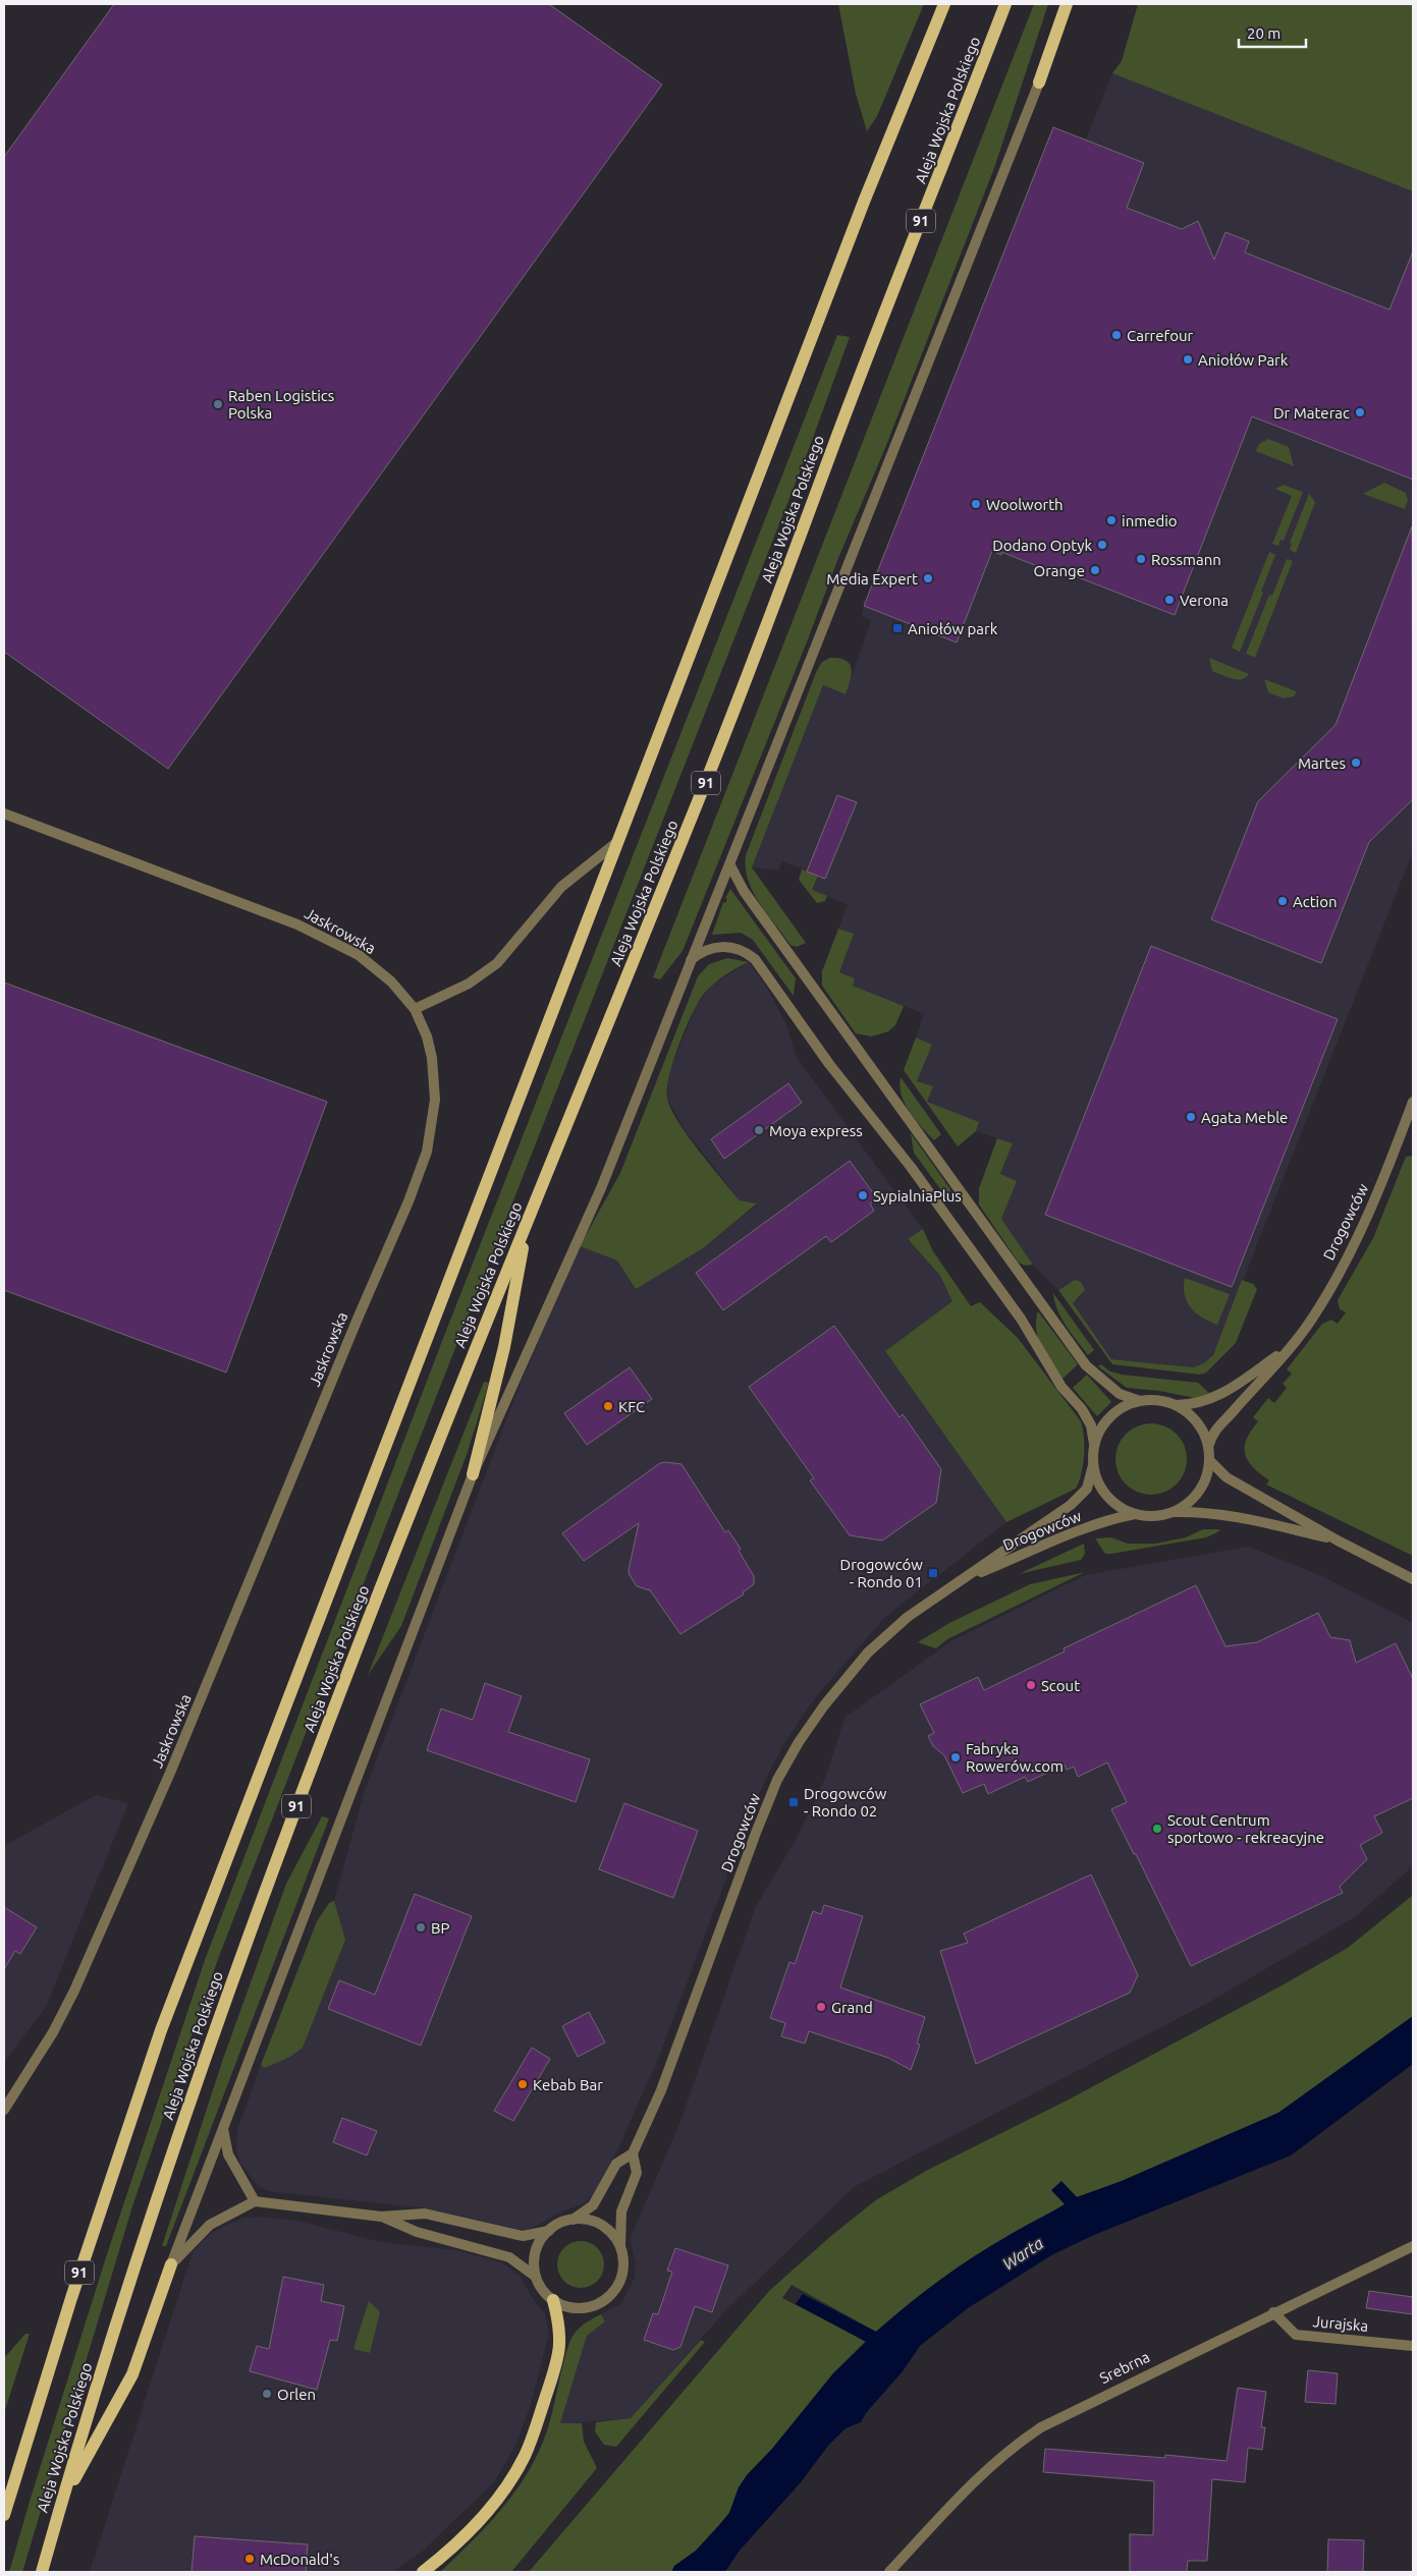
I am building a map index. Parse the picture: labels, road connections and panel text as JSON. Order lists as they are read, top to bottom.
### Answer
{
  "streets": {
    "main road": ["Aleja Wojska Polskiego", "91"],
    "street": [
      "Jaskrowska",
      "Drogowców",
      "Jurajska",
      "Srebrna"
    ]
  },
  "crossings": [
    ["Jurajska", "Srebrna"]
  ],
  "water": ["Warta"],
  "places": {
    "other": [
      "Carrefour",
      "Aniołów Park",
      "Raben Logistics Polska",
      "Dr Materac",
      "Woolworth",
      "inmedio",
      "Dodano Optyk",
      "Rossmann",
      "Orange",
      "Media Expert",
      "Verona",
      "Martes",
      "Action",
      "Agata Meble",
      "Moya express",
      "SypialniaPlus",
      "KFC",
      "Scout",
      "Fabryka Rowerów.com",
      "Scout Centrum sportowo - rekreacyjne",
      "BP",
      "Grand",
      "Kebab Bar",
      "Orlen",
      "McDonald's"
    ],
    "transit": ["Aniołów park", "Drogowców - Rondo 01", "Drogowców - Rondo 02"]
  },
  "scale_bar": "20 m"
}
